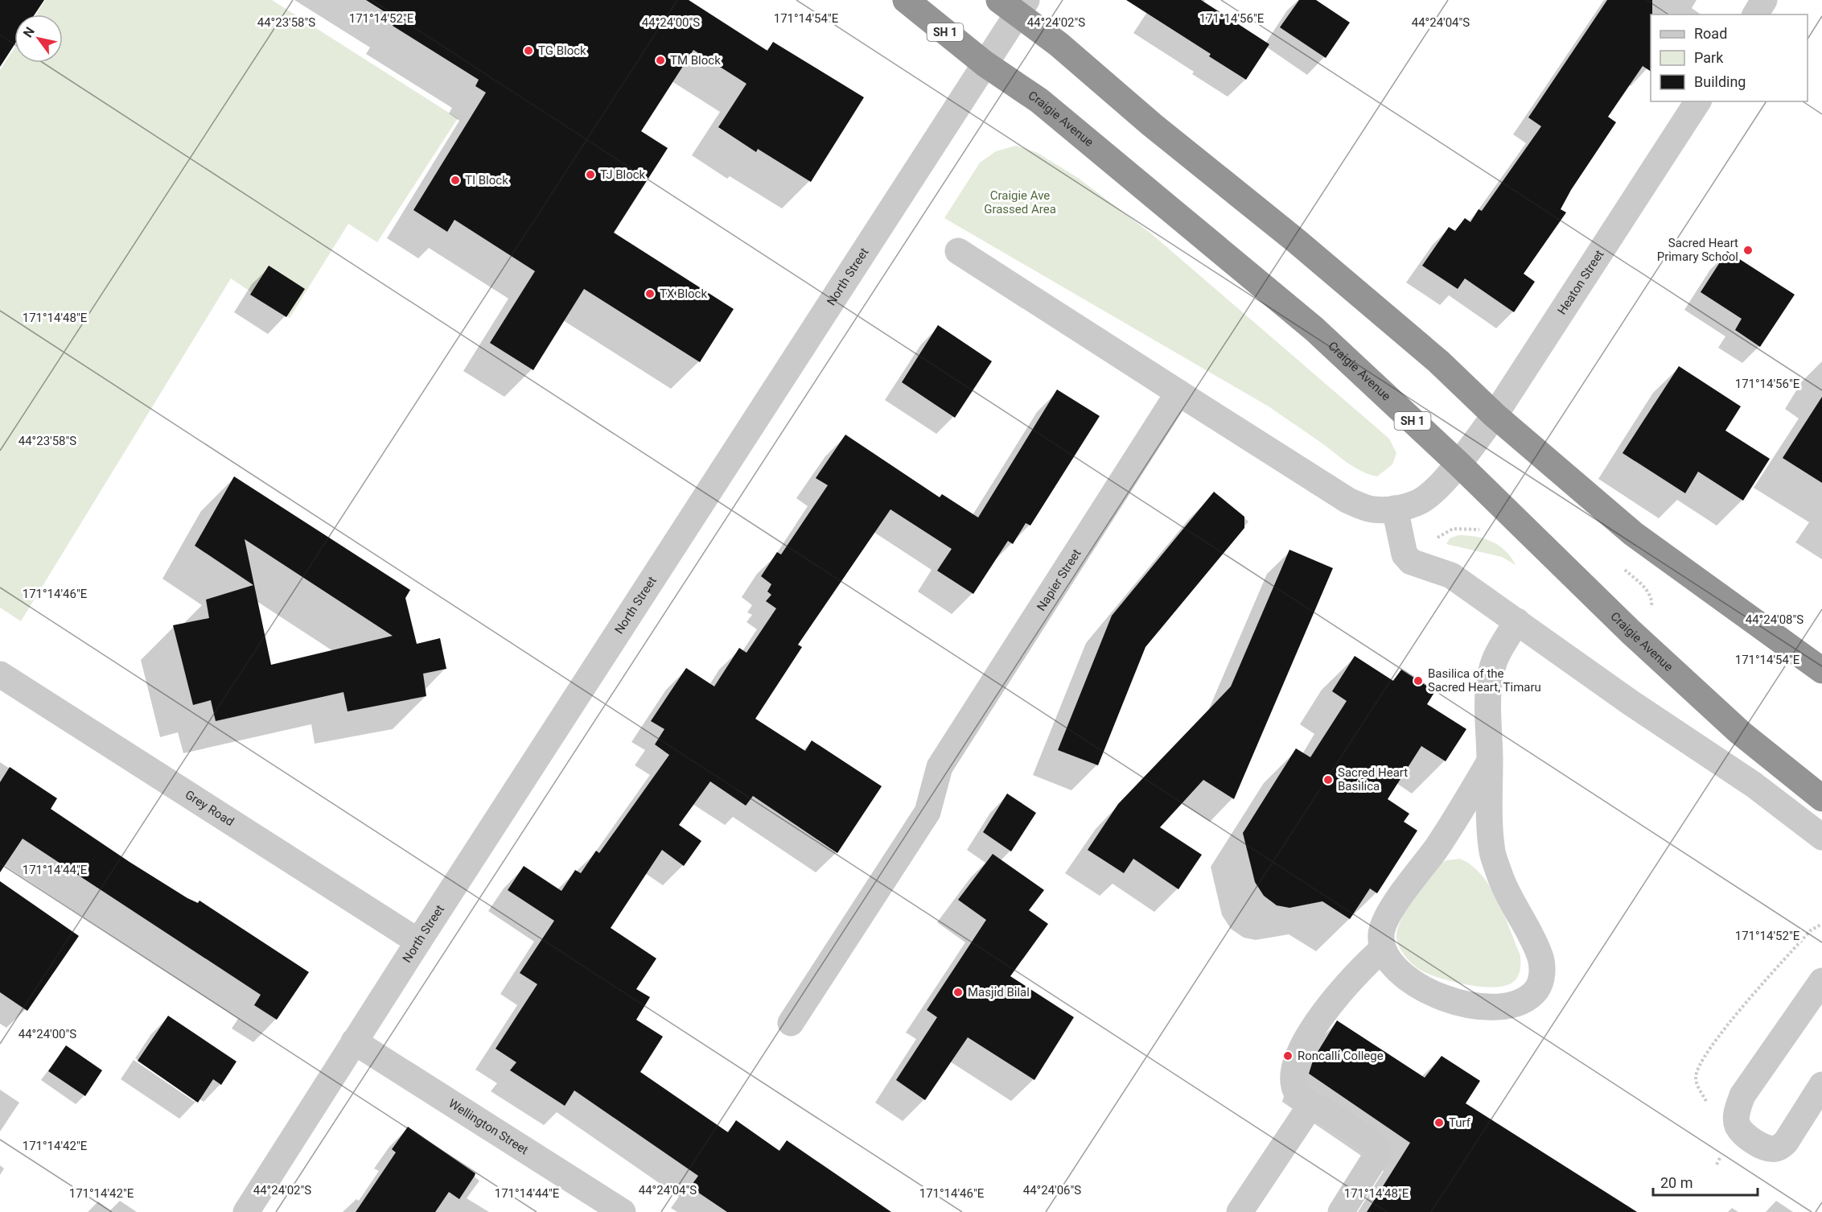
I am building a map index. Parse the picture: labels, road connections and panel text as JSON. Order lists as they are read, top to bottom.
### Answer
{
  "streets": {
    "highway": ["SH 1", "Craigie Avenue"],
    "street": [
      "North Street",
      "Heaton Street",
      "Napier Street",
      "Grey Road",
      "Wellington Street"
    ]
  },
  "crossings": [
    ["SH 1", "Craigie Avenue"],
    ["SH 1", "North Street"],
    ["Craigie Avenue", "North Street"],
    ["Craigie Avenue", "Heaton Street"],
    ["North Street", "Grey Road"],
    ["North Street", "Wellington Street"]
  ],
  "parks": ["Craigie Ave Grassed Area"],
  "places": [
    "TG Block",
    "TM Block",
    "TJ Block",
    "TI Block",
    "Sacred Heart Primary School",
    "TX Block",
    "Basilica of the Sacred Heart, Timaru",
    "Sacred Heart Basilica",
    "Masjid Bilal",
    "Roncalli College",
    "Turf"
  ],
  "legend": ["Road", "Park", "Building"],
  "scale_bar": "20 m",
  "north": "top left",
  "coordinates": [
    "171°14'52\"E",
    "171°14'54\"E",
    "171°14'56\"E",
    "44°23'58\"S",
    "44°24'00\"S",
    "44°24'02\"S",
    "44°24'04\"S",
    "171°14'48\"E",
    "171°14'46\"E",
    "44°24'08\"S",
    "171°14'44\"E",
    "171°14'42\"E",
    "44°24'06\"S"
  ]
}
